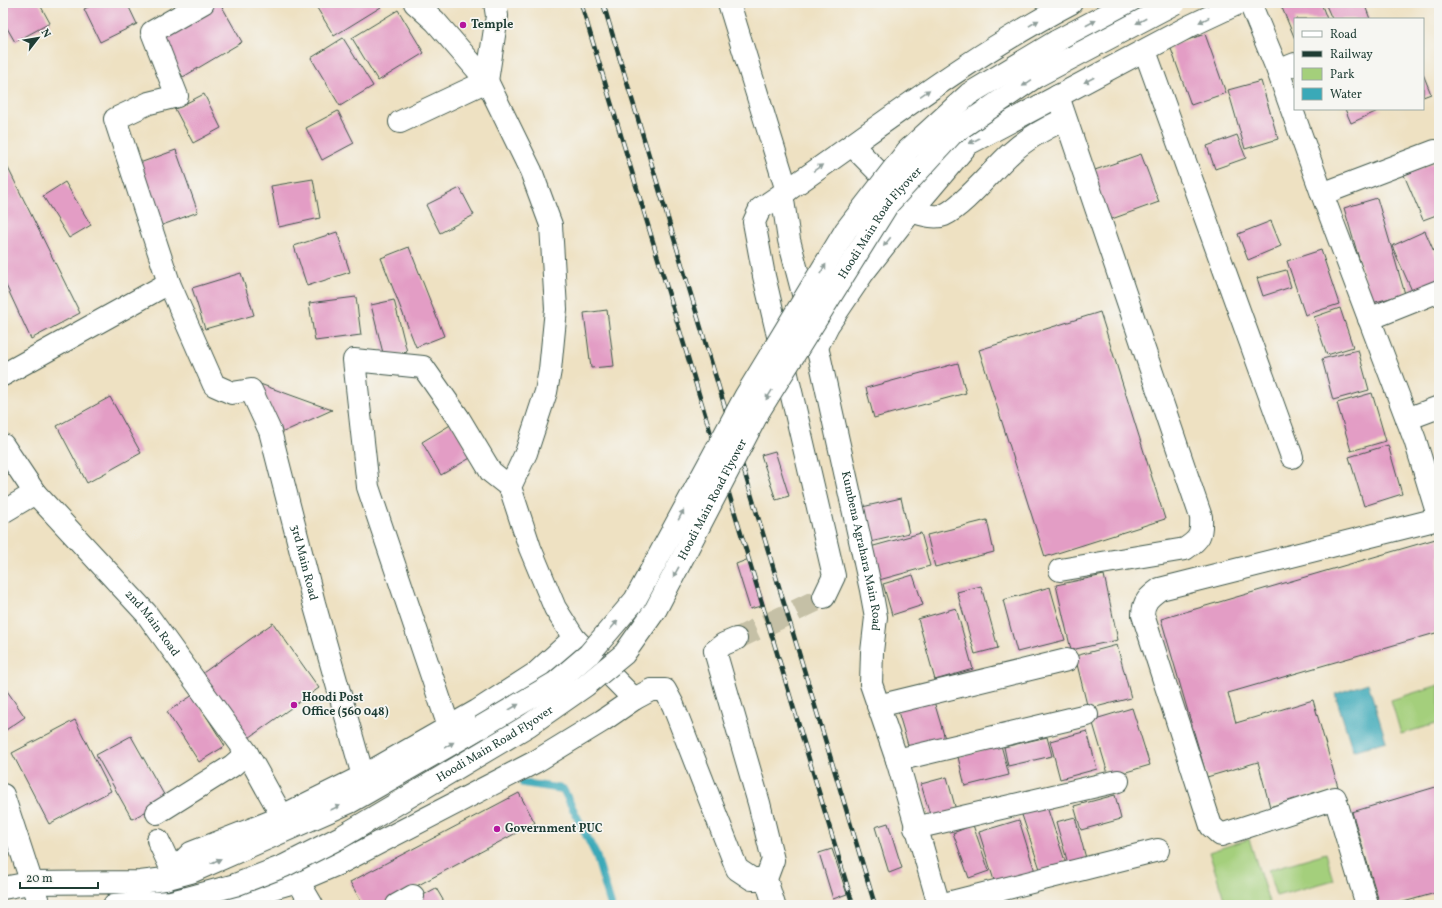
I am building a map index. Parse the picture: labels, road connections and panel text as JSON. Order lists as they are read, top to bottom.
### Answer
{
  "streets": {
    "street": [
      "Hoodi Main Road Flyover",
      "Kumbena Agrahara Main Road",
      "3rd Main Road",
      "2nd Main Road"
    ]
  },
  "places": ["Temple", "Hoodi Post Office (560 048)", "Government PUC"],
  "legend": [
    "Road",
    "Railway",
    "Park",
    "Water"
  ],
  "scale_bar": "20 m",
  "north": "top right"
}
